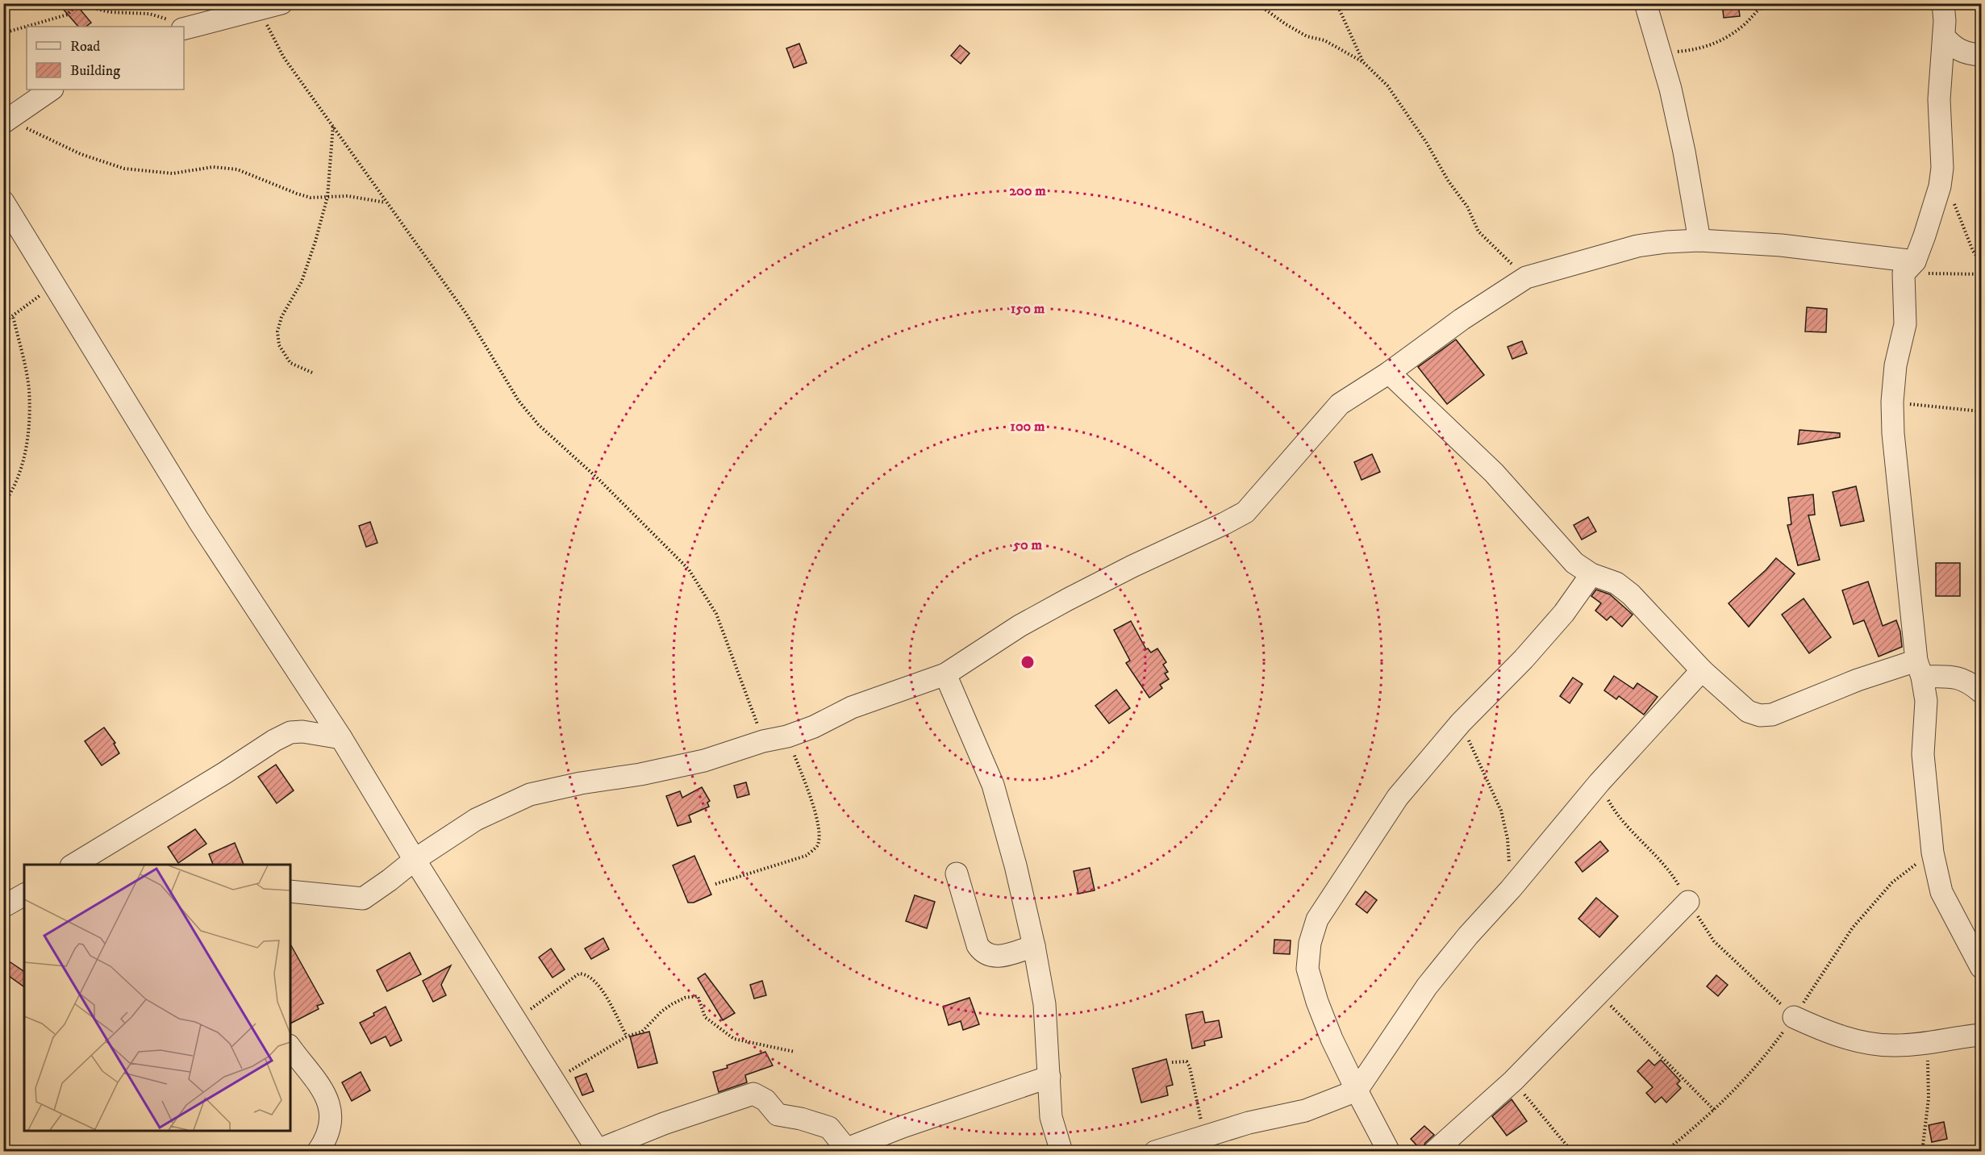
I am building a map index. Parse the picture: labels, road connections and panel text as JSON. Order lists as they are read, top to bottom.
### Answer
{
  "legend": ["Road", "Building"],
  "rings": [
    "200 m",
    "150 m",
    "100 m",
    "50 m"
  ]
}
